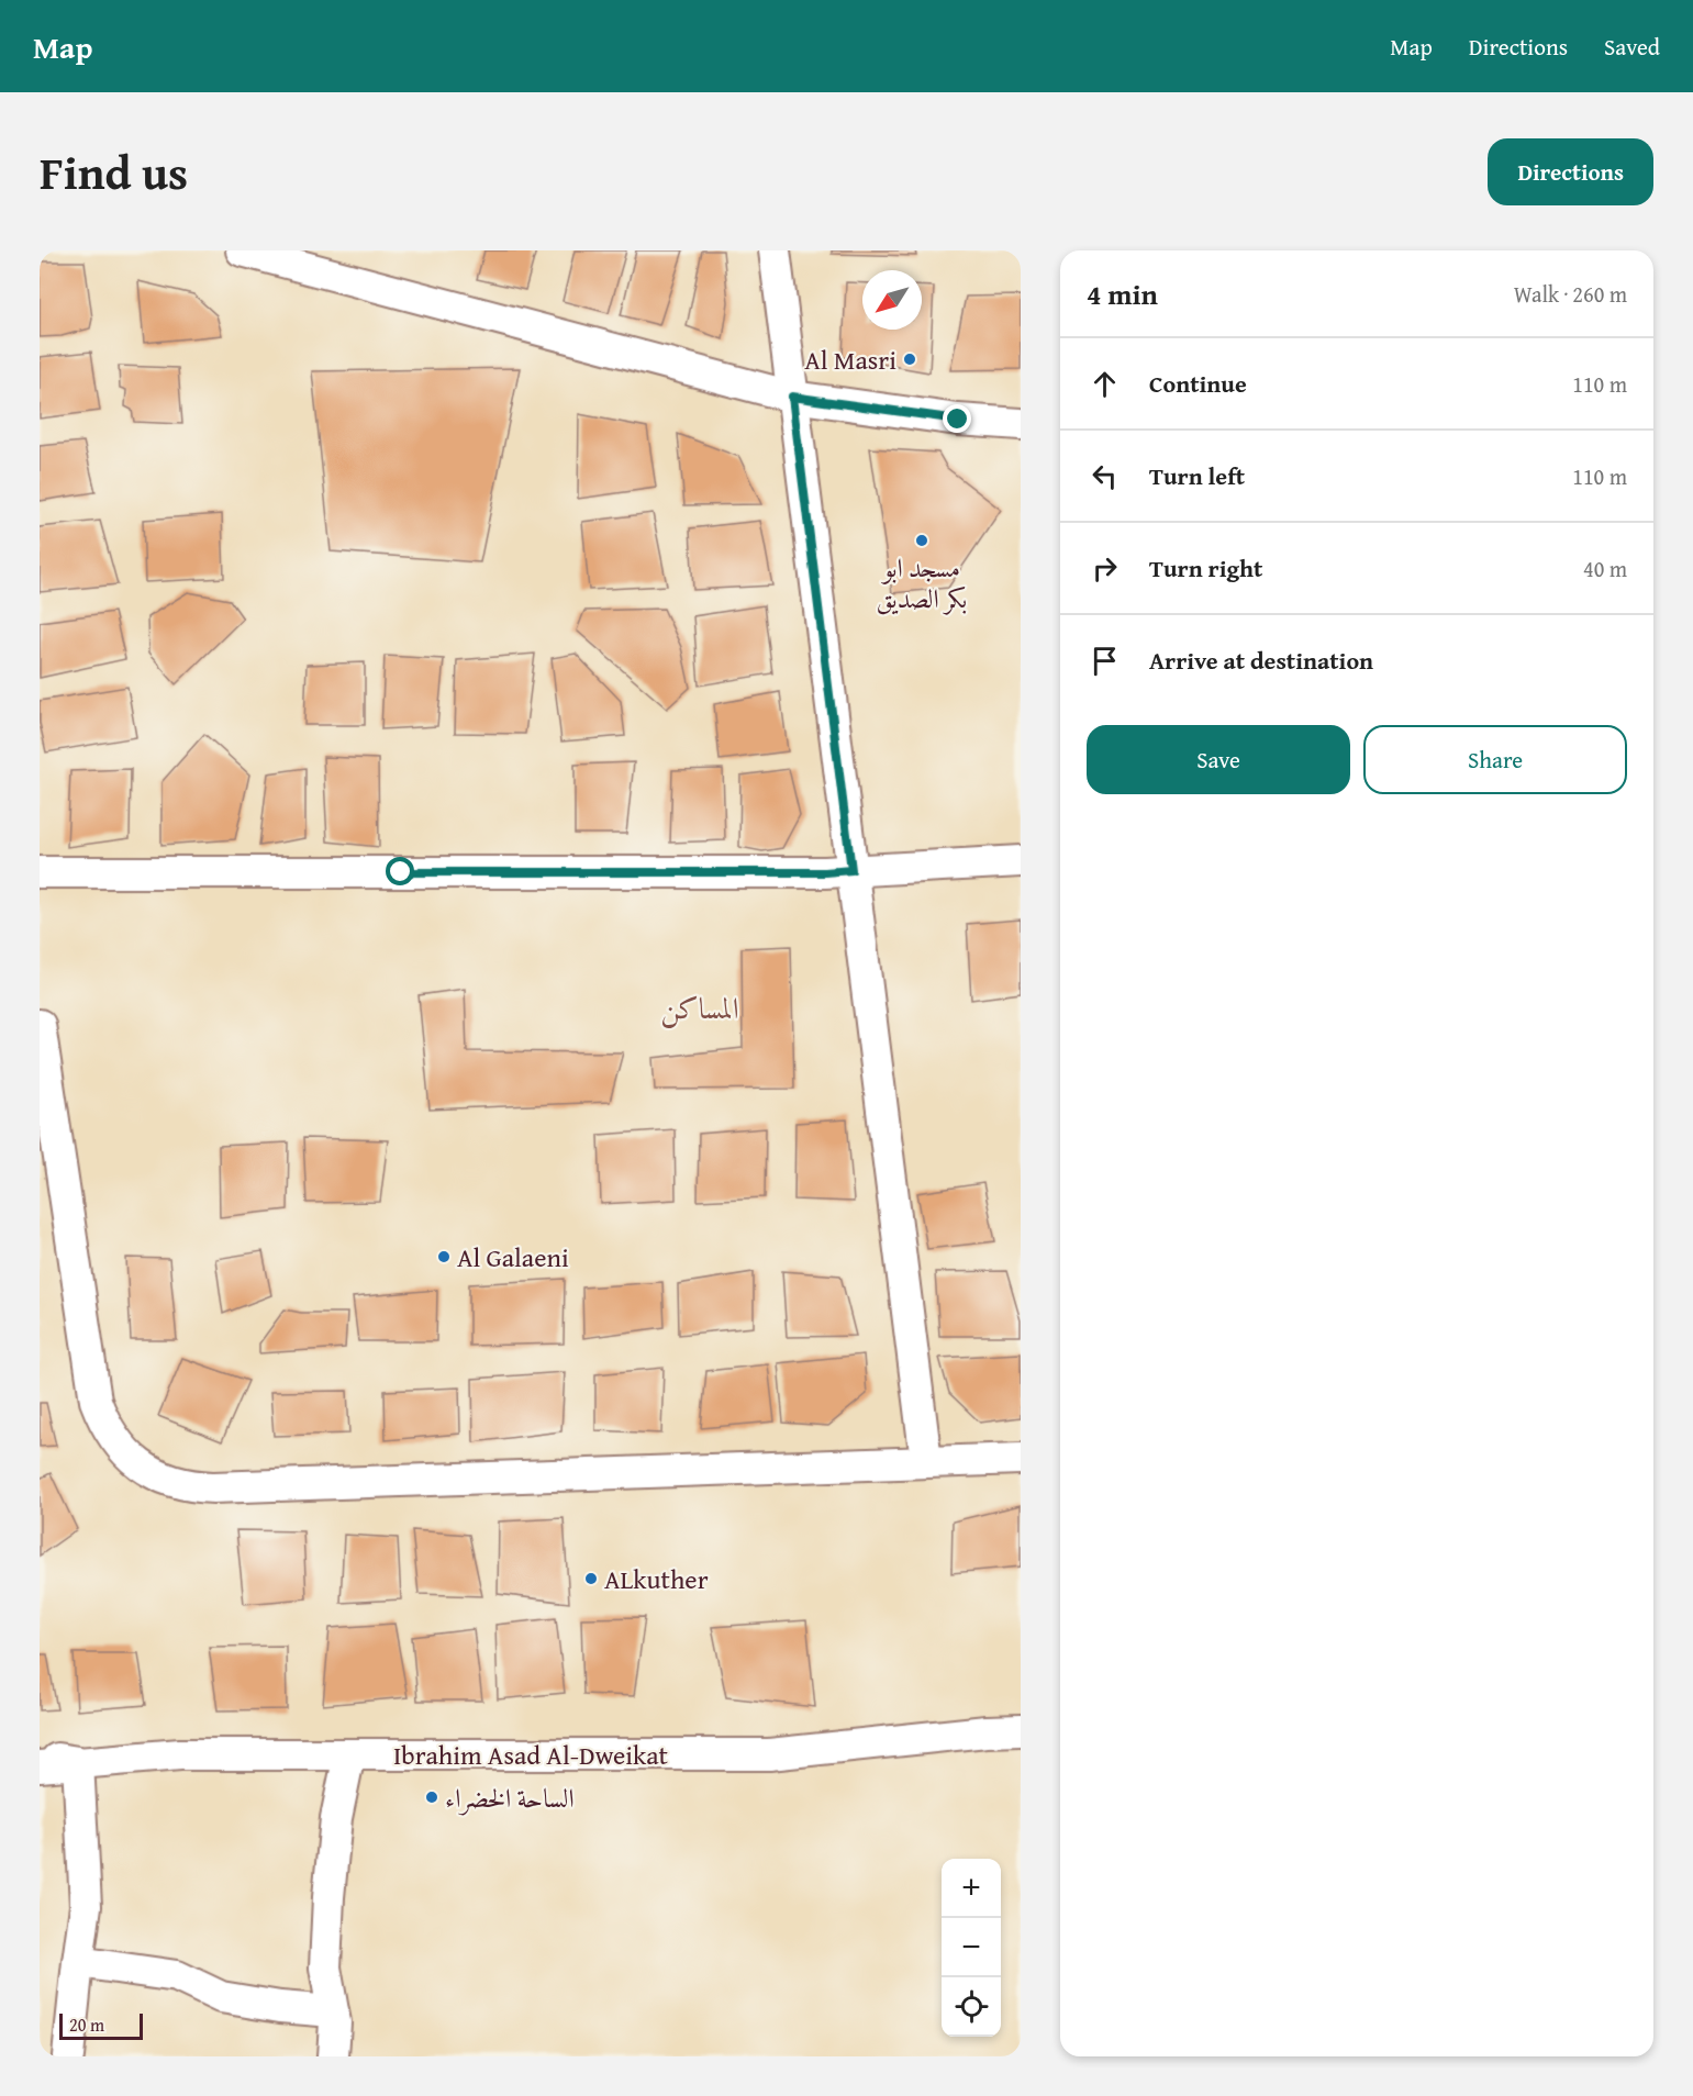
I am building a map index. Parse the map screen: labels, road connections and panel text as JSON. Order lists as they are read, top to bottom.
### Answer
{
  "streets": {
    "street": ["Ibrahim Asad Al-Dweikat"]
  },
  "districts": ["المساكن"],
  "places": [
    "Al Masri",
    "مسجد ابو بكر الصديق",
    "Al Galaeni",
    "ALkuther",
    "الساحة الخضراء"
  ],
  "scale_bar": "20 m",
  "north": "bottom left",
  "page": {
    "header": "Map",
    "nav": ["Map", "Directions", "Saved"],
    "title": "Find us",
    "buttons": [
      "Directions",
      ["Save", "Share"]
    ],
    "heading": ["4 min", "Walk · 260 m"],
    "list": [
      ["Continue", "110 m"],
      ["Turn left", "110 m"],
      ["Turn right", "40 m"],
      "Arrive at destination"
    ],
    "map_buttons": ["+", "−"],
    "scale": "20 m"
  }
}
